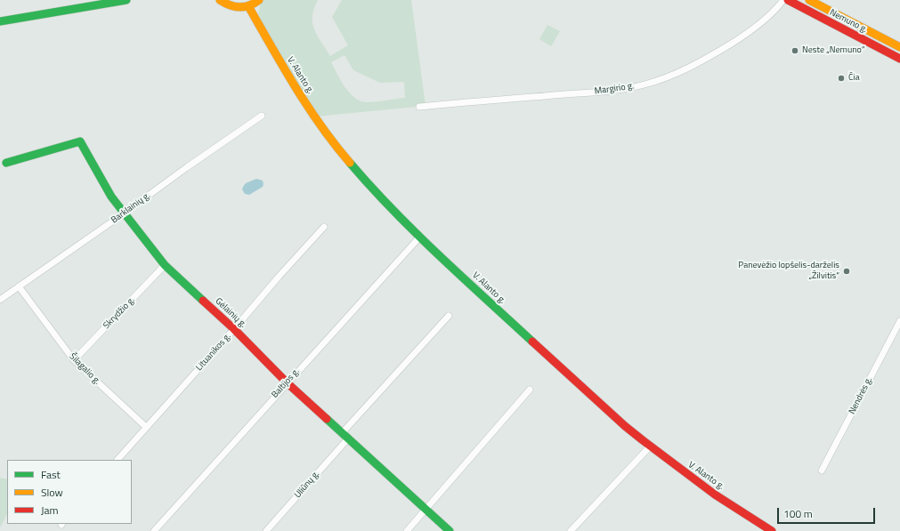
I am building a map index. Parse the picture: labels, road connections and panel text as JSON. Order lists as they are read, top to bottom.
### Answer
{
  "streets": {
    "main road": ["Nemuno g.", "V. Alanto g.", "Gėlainių g."],
    "street": [
      "Margirio g.",
      "Barklainių g.",
      "Skrydžio g.",
      "Lituanikos g.",
      "Šilagalio g.",
      "Baltijos g.",
      "Nendrės g.",
      "Uliūnų g."
    ]
  },
  "crossings": [
    ["V. Alanto g.", "Baltijos g."],
    ["Barklainių g.", "Gėlainių g."],
    ["Barklainių g.", "Šilagalio g."],
    ["Skrydžio g.", "Gėlainių g."],
    ["Skrydžio g.", "Šilagalio g."],
    ["Gėlainių g.", "Lituanikos g."],
    ["Gėlainių g.", "Baltijos g."],
    ["Gėlainių g.", "Uliūnų g."],
    ["Lituanikos g.", "Šilagalio g."]
  ],
  "places": ["Neste „Nemuno“", "Čia", "Panevėžio lopšelis-darželis „Žilvitis“"],
  "legend": ["Fast", "Slow", "Jam"],
  "scale_bar": "100 m"
}
